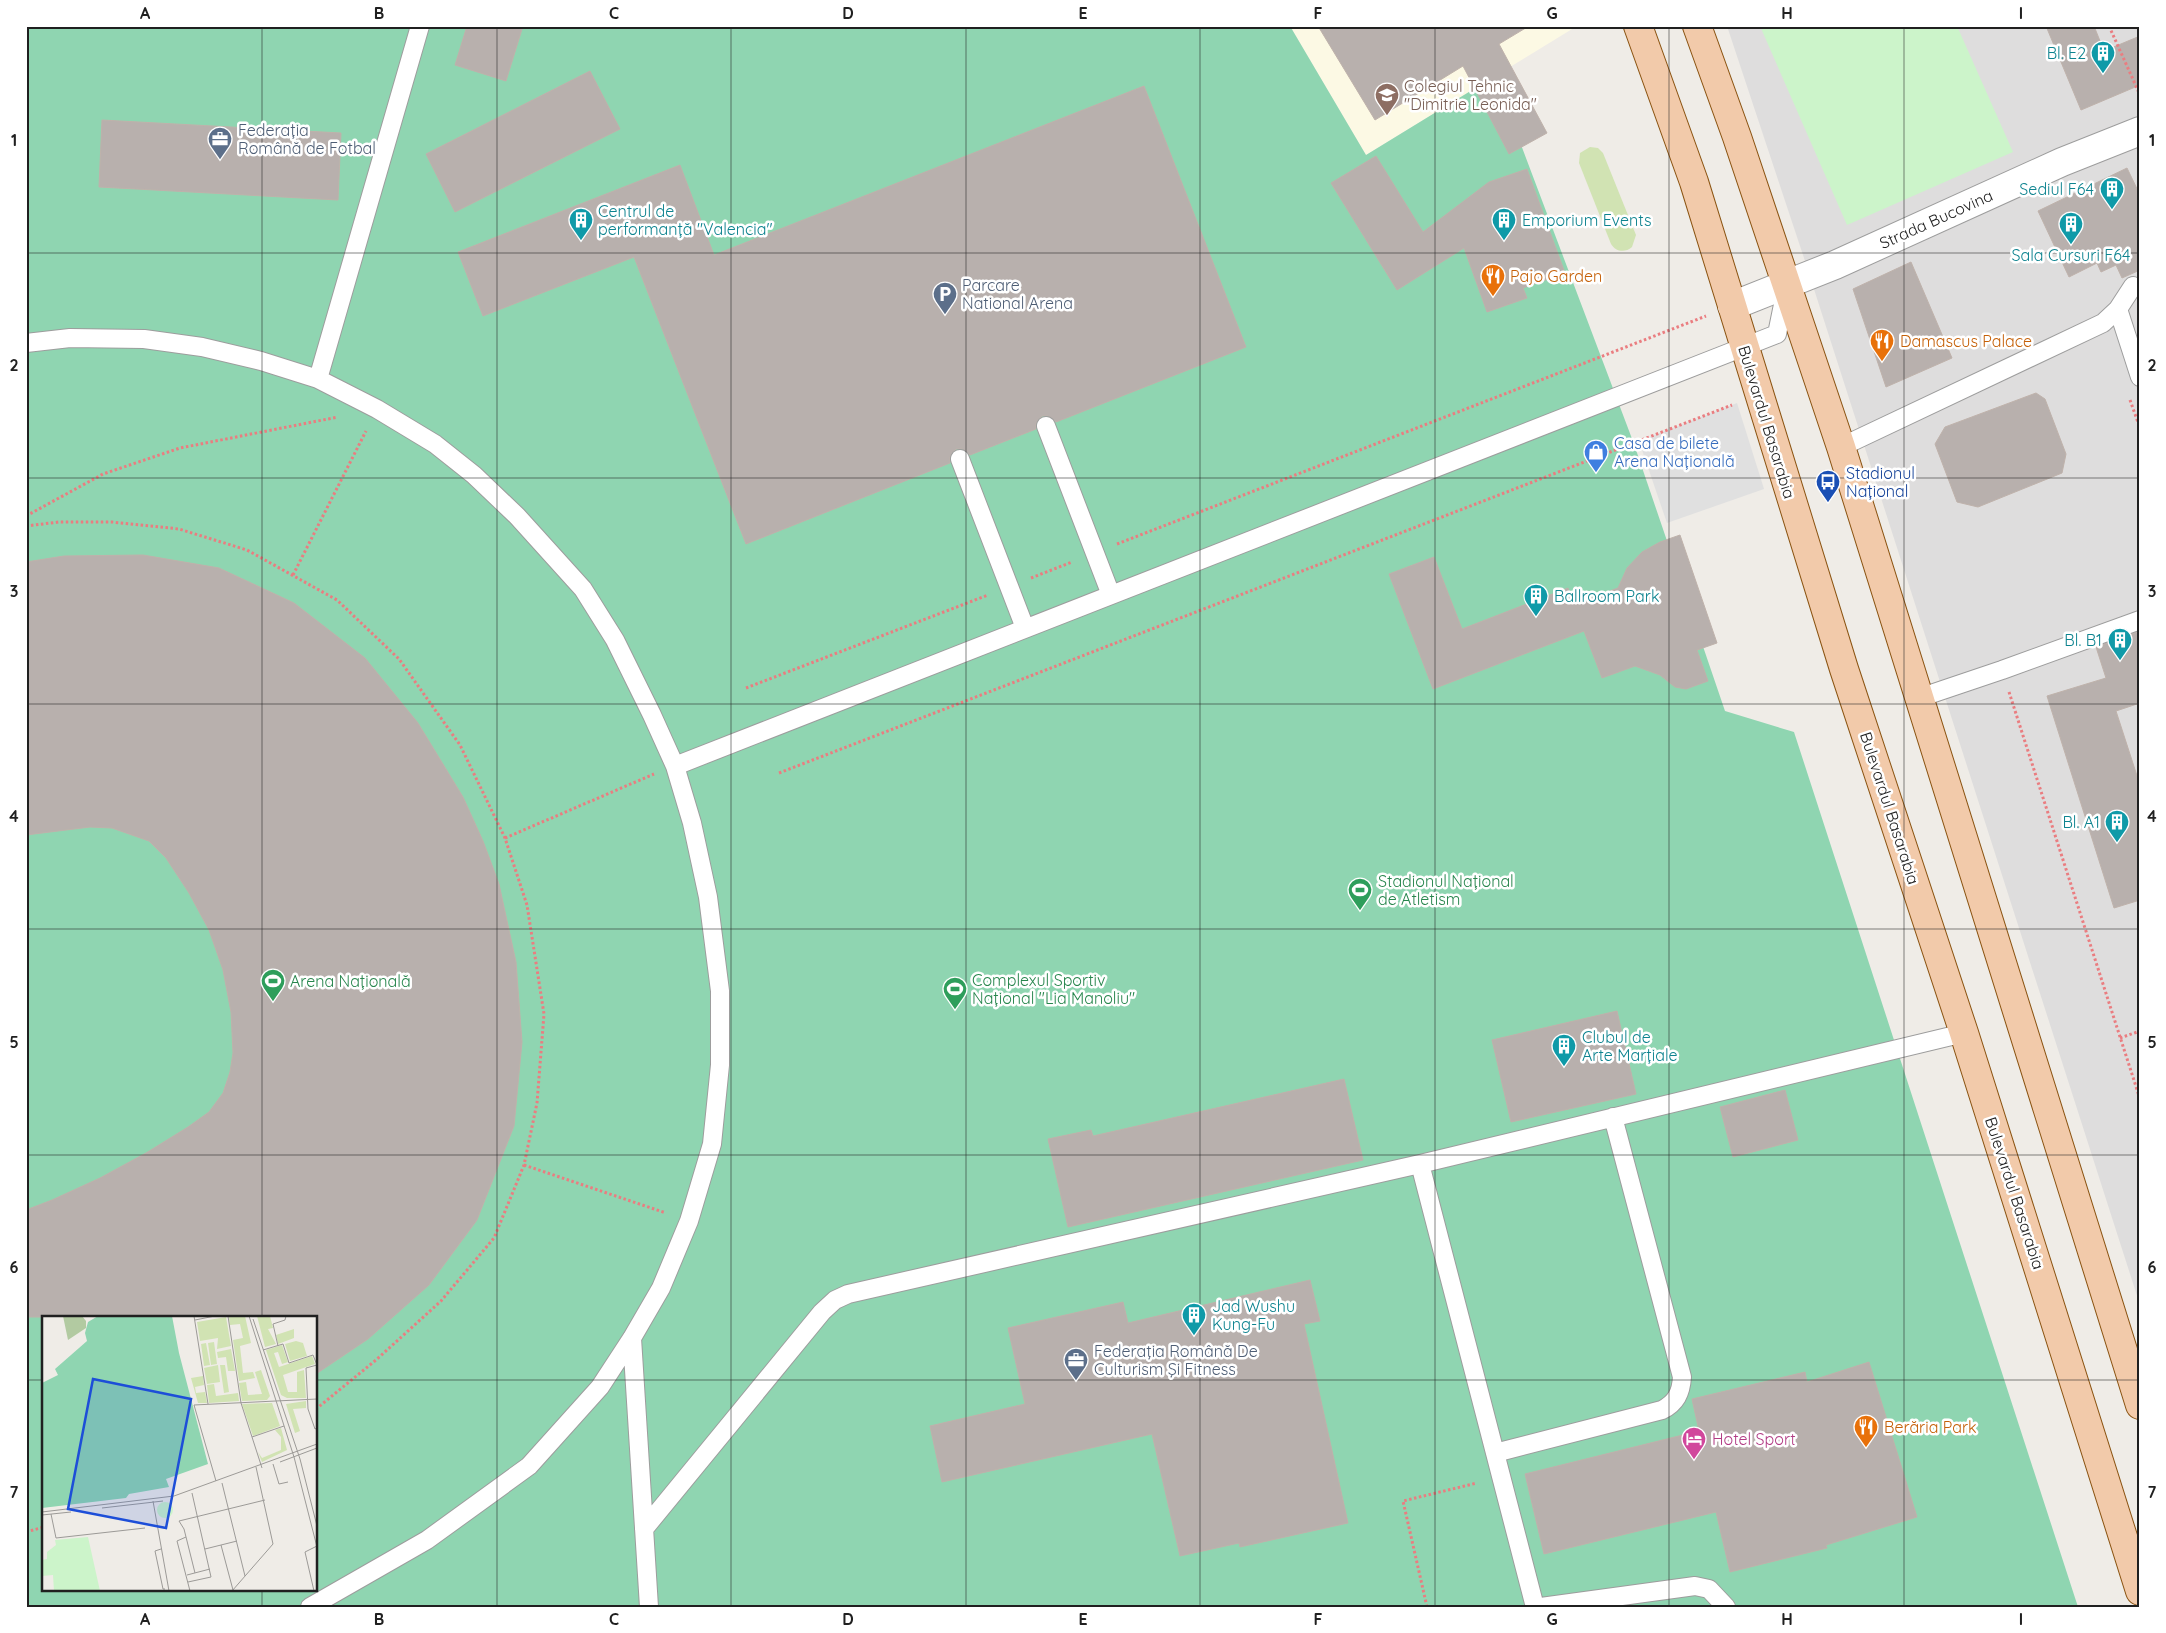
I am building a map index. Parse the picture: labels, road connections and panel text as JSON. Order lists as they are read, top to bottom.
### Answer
{
  "streets": {
    "main road": ["Bulevardul Basarabia"],
    "street": ["Strada Bucovina"]
  },
  "crossings": [
    ["Strada Bucovina", "Bulevardul Basarabia"]
  ],
  "places": {
    "building": [
      "Bl. E2",
      "Sediul F64",
      "Centrul de performanță \"Valencia\"",
      "Emporium Events",
      "Sala Cursuri F64",
      "Ballroom Park",
      "Bl. B1",
      "Bl. A1",
      "Clubul de Arte Marțiale",
      "Jad Wushu Kung-Fu"
    ],
    "school or university": ["Colegiul Tehnic \"Dimitrie Leonida\""],
    "office": ["Federația Română de Fotbal", "Federaţia Română De Culturism Şi Fitness"],
    "restaurant": ["Pajo Garden", "Damascus Palace", "Berăria Park"],
    "parking": ["Parcare National Arena"],
    "shop": ["Casa de bilete Arena Națională"],
    "bus stop": ["Stadionul Național"],
    "sports": ["Stadionul Național de Atletism", "Arena Națională", "Complexul Sportiv Național \"Lia Manoliu\""],
    "hotel": ["Hotel Sport"]
  },
  "grid": {
    "columns": [
      "A",
      "B",
      "C",
      "D",
      "E",
      "F",
      "G",
      "H",
      "I"
    ],
    "rows": [
      "1",
      "2",
      "3",
      "4",
      "5",
      "6",
      "7"
    ]
  }
}
